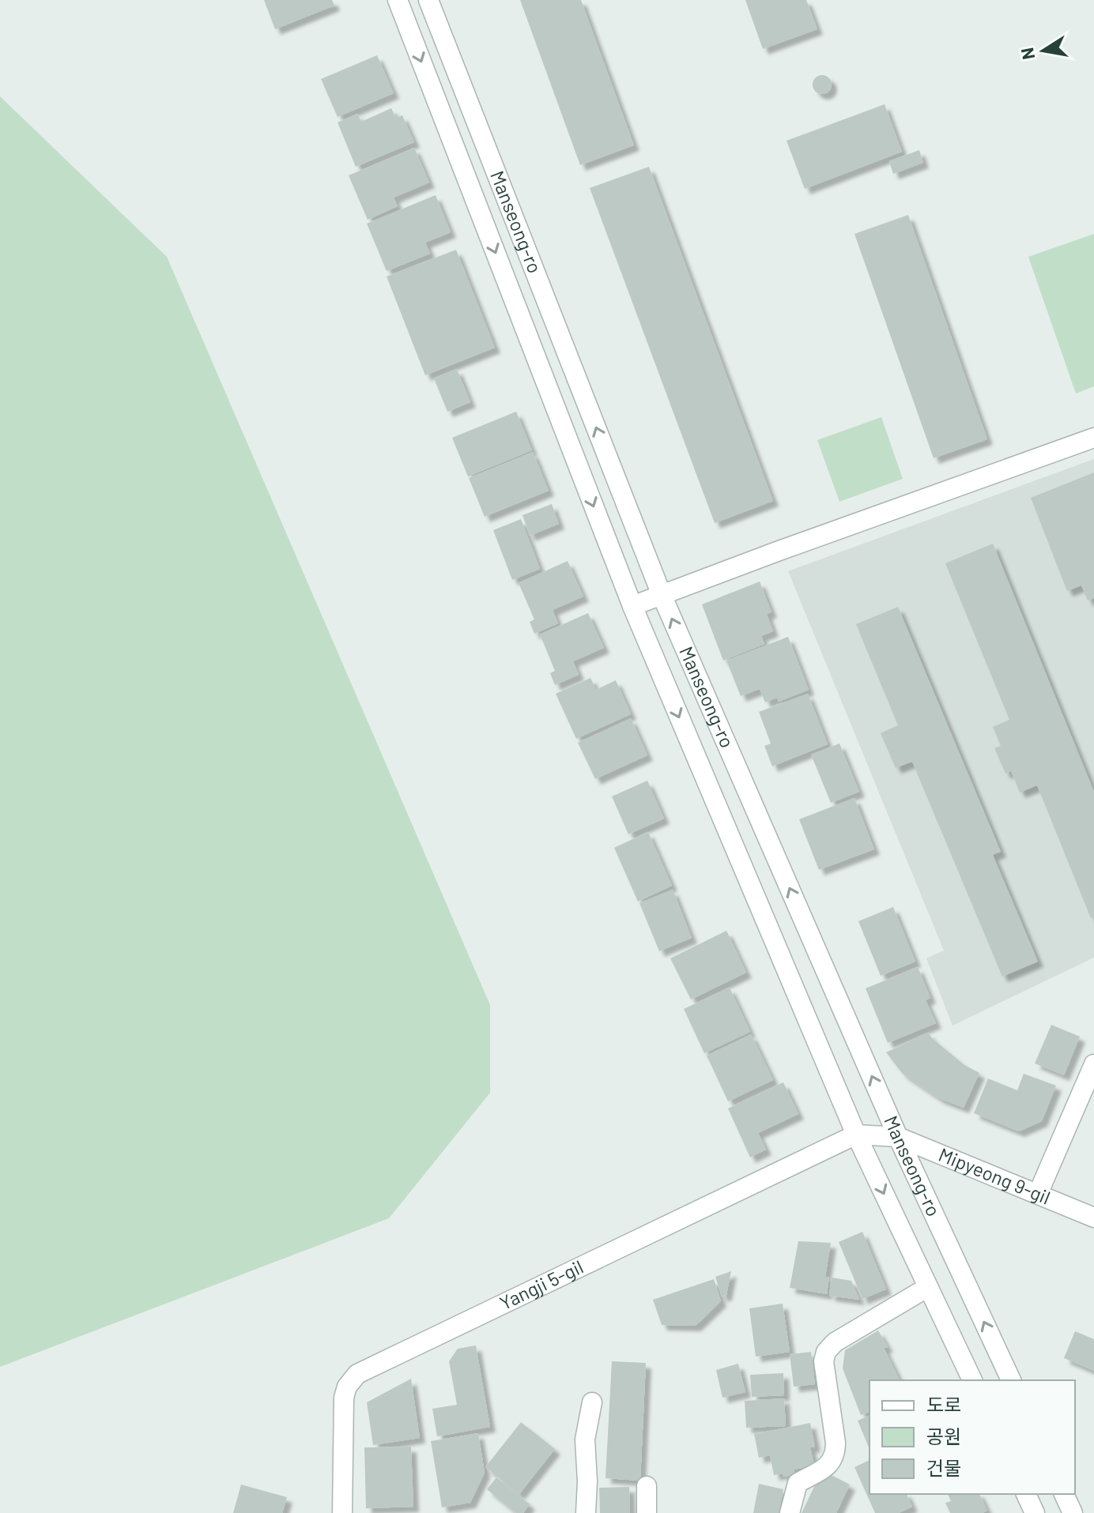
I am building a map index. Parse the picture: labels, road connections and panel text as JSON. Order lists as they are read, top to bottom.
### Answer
{
  "streets": {
    "street": ["Manseong-ro", "Mipyeong 9-gil", "Yangji 5-gil"]
  },
  "crossings": [
    ["Manseong-ro", "Mipyeong 9-gil"],
    ["Manseong-ro", "Yangji 5-gil"],
    ["Mipyeong 9-gil", "Yangji 5-gil"]
  ],
  "legend": ["도로", "공원", "건물"],
  "north": "left"
}
